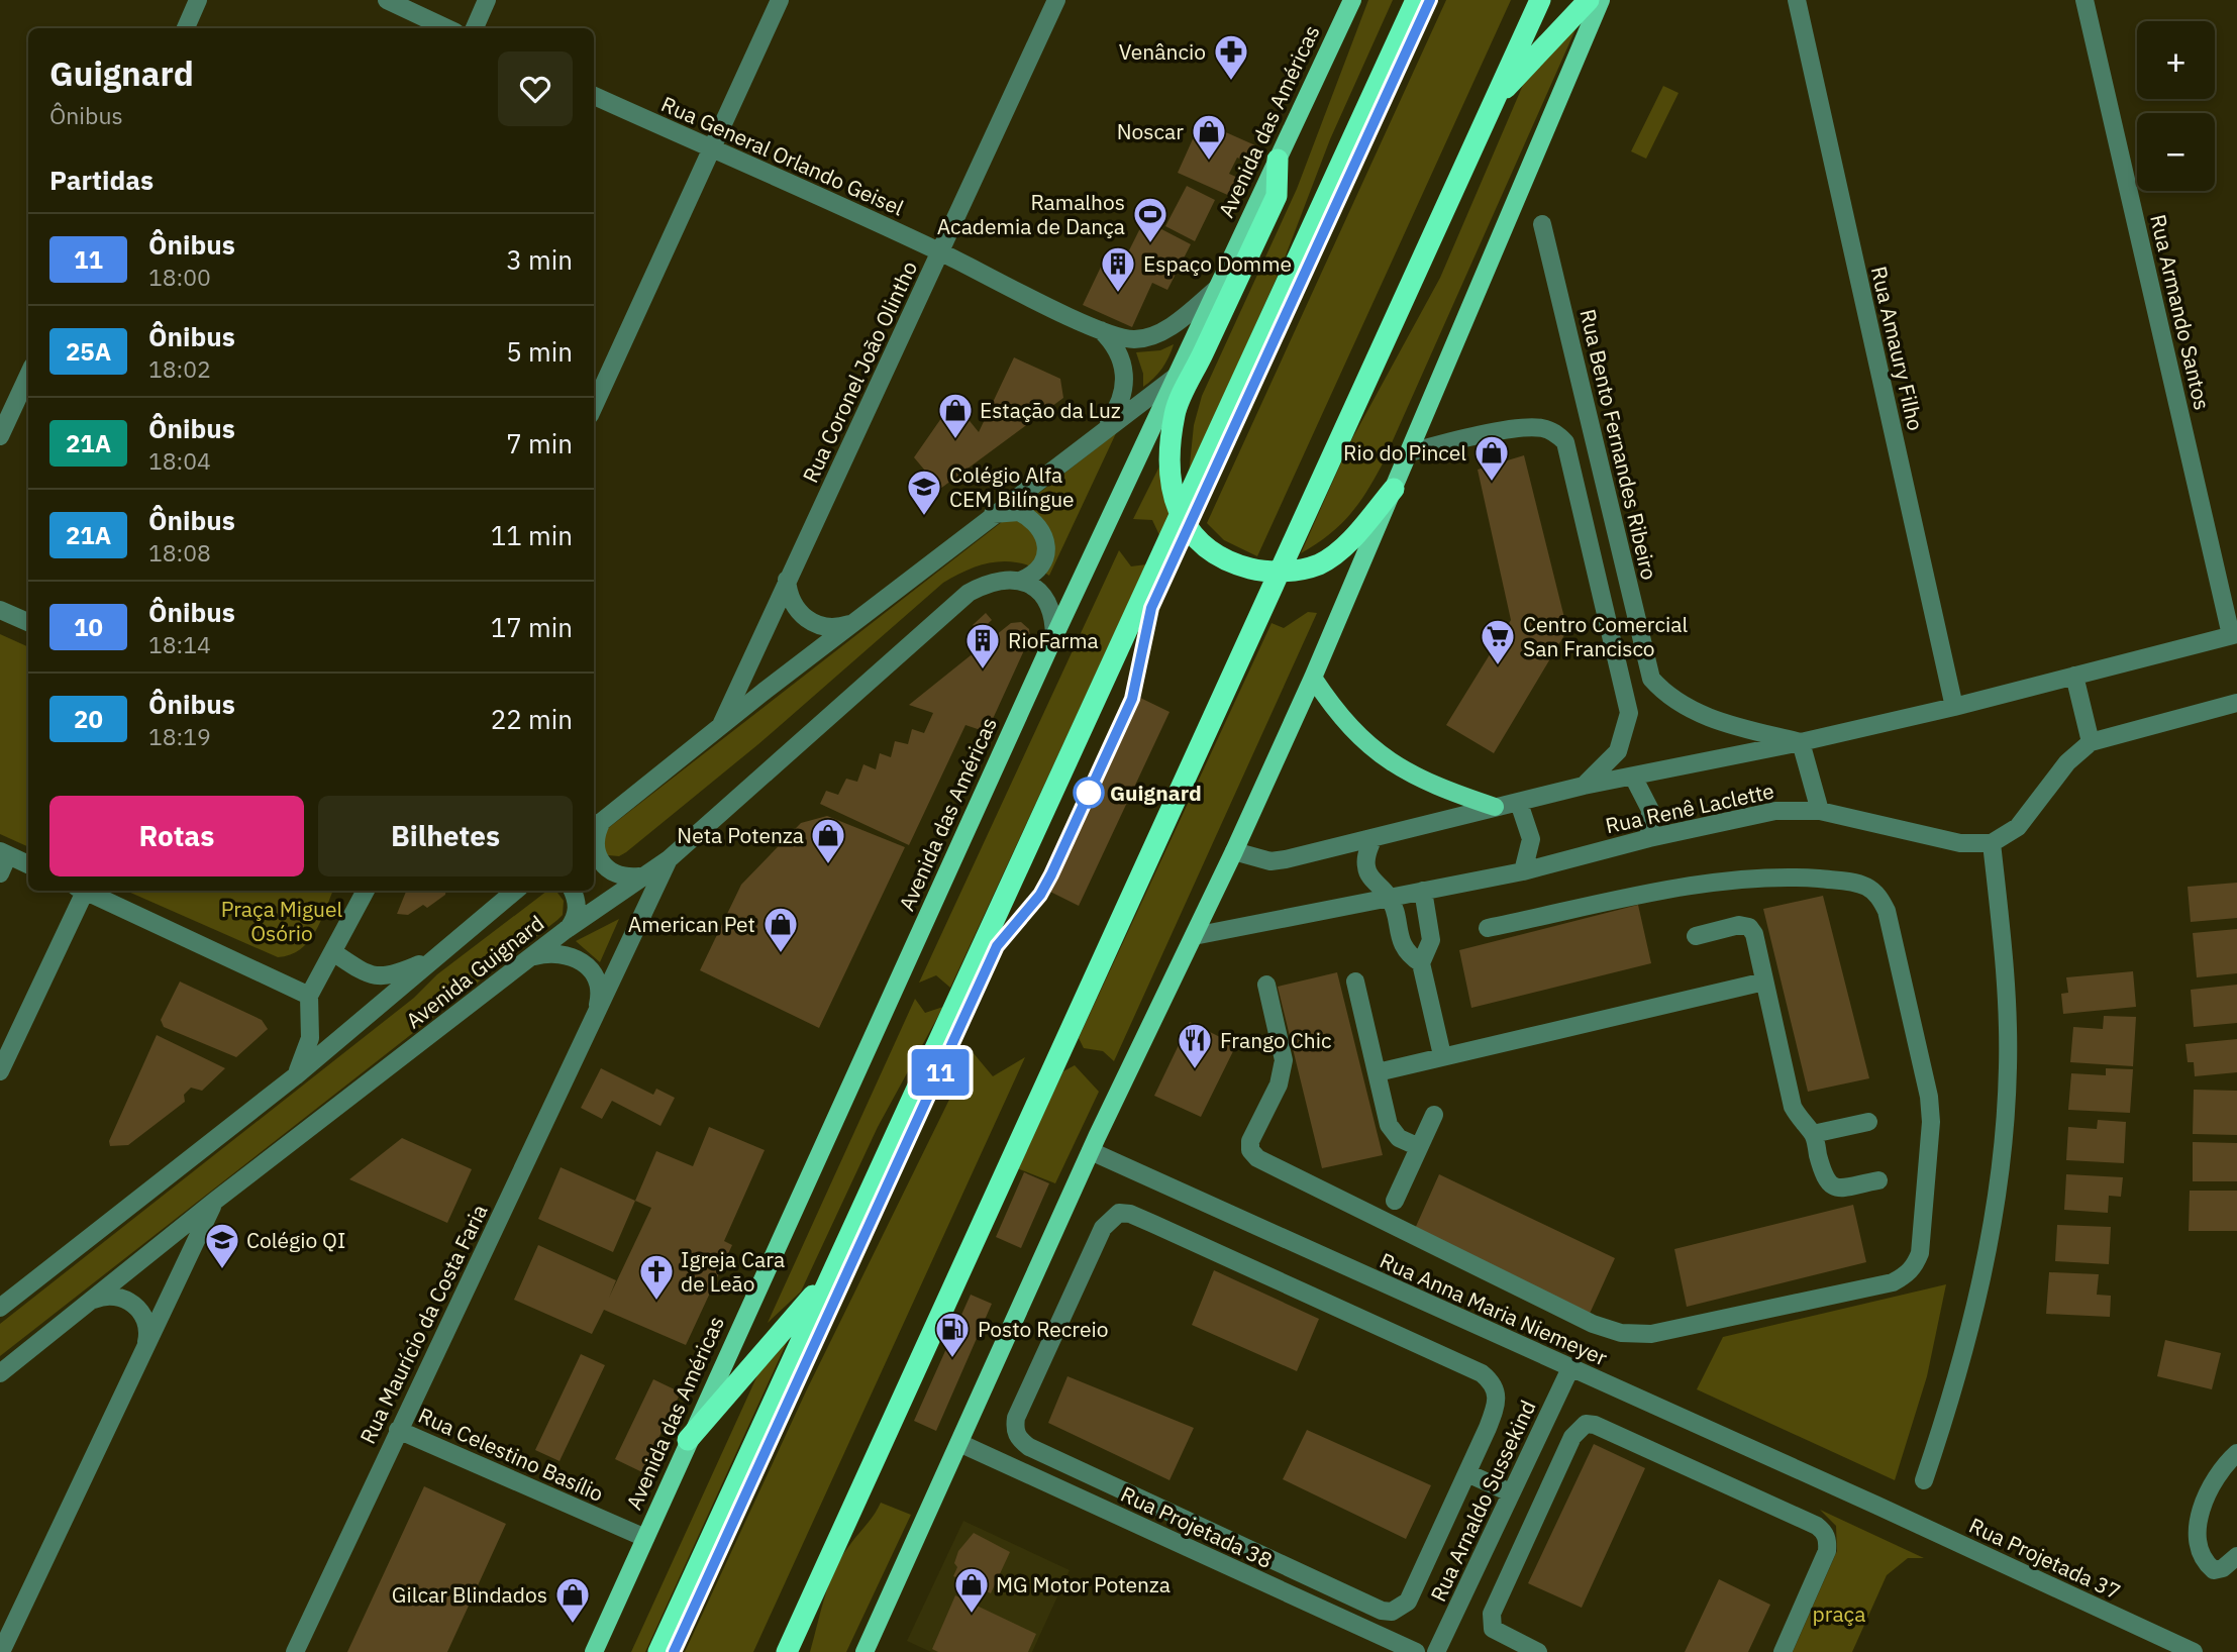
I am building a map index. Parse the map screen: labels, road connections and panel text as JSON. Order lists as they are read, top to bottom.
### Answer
{
  "streets": {
    "main road": ["Avenida das Américas"],
    "street": [
      "Rua General Orlando Geisel",
      "Rua Armando Santos",
      "Rua Amaury Filho",
      "Rua Coronel João Olintho",
      "Rua Bento Fernandes Ribeiro",
      "Rua Renê Laclette",
      "Avenida Guignard",
      "Rua Anna Maria Niemeyer",
      "Rua Maurício da Costa Faria",
      "Rua Celestino Basílio",
      "Rua Arnaldo Sussekind",
      "Rua Projetada 38",
      "Rua Projetada 37"
    ]
  },
  "crossings": [
    ["Avenida das Américas", "Rua General Orlando Geisel"],
    ["Avenida das Américas", "Rua Celestino Basílio"],
    ["Rua General Orlando Geisel", "Rua Coronel João Olintho"],
    ["Rua Armando Santos", "Rua Renê Laclette"],
    ["Rua Amaury Filho", "Rua Renê Laclette"],
    ["Rua Bento Fernandes Ribeiro", "Rua Renê Laclette"],
    ["Avenida Guignard", "Rua Maurício da Costa Faria"],
    ["Rua Anna Maria Niemeyer", "Rua Arnaldo Sussekind"],
    ["Rua Anna Maria Niemeyer", "Rua Projetada 37"],
    ["Rua Maurício da Costa Faria", "Rua Celestino Basílio"]
  ],
  "parks": ["Praça Miguel Osório", "praça"],
  "places": {
    "pharmacy": ["Venâncio"],
    "shop": [
      "Noscar",
      "Estação da Luz",
      "Rio do Pincel",
      "Neta Potenza",
      "American Pet",
      "MG Motor Potenza",
      "Gilcar Blindados"
    ],
    "sports": ["Ramalhos Academia de Dança"],
    "building": ["Espaço Domme", "RioFarma"],
    "school or university": ["Colégio Alfa CEM Bilíngue", "Colégio QI"],
    "supermarket": ["Centro Comercial San Francisco"],
    "other": ["Guignard"],
    "restaurant": ["Frango Chic"],
    "church": ["Igreja Cara de Leão"],
    "fuel station": ["Posto Recreio"]
  },
  "lines": ["bus line 11"],
  "page": {
    "on_map": "11",
    "map_buttons": ["+", "−"],
    "heading": [
      ["Guignard", "Ônibus"],
      "Partidas"
    ],
    "list": [
      {
        "mark": "11",
        "name": "Ônibus",
        "note": "18:00",
        "value": "3 min"
      },
      {
        "mark": "25A",
        "name": "Ônibus",
        "note": "18:02",
        "value": "5 min"
      },
      {
        "mark": "21A",
        "name": "Ônibus",
        "note": "18:04",
        "value": "7 min"
      },
      {
        "mark": "21A",
        "name": "Ônibus",
        "note": "18:08",
        "value": "11 min"
      },
      {
        "mark": "10",
        "name": "Ônibus",
        "note": "18:14",
        "value": "17 min"
      },
      {
        "mark": "20",
        "name": "Ônibus",
        "note": "18:19",
        "value": "22 min"
      }
    ],
    "buttons": ["Rotas", "Bilhetes"]
  }
}
